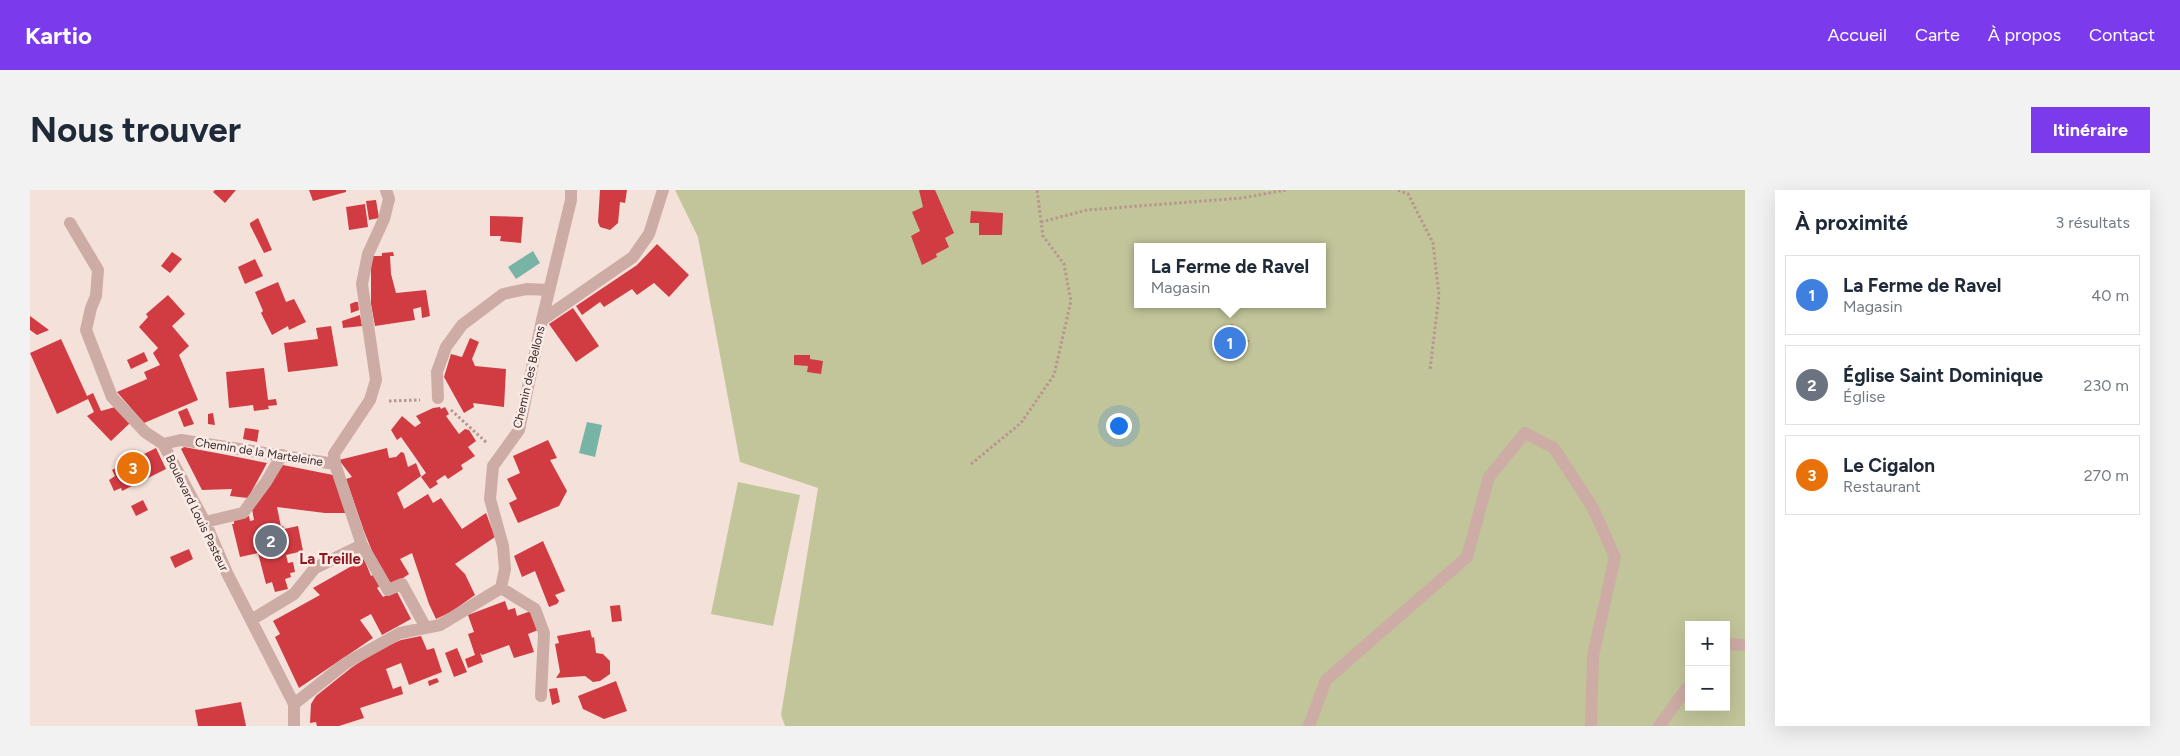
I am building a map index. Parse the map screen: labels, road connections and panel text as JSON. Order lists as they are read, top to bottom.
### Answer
{
  "streets": {
    "street": ["Chemin des Bellons", "Chemin de la Marteleine", "Boulevard Louis Pasteur"]
  },
  "crossings": [
    ["Chemin de la Marteleine", "Boulevard Louis Pasteur"]
  ],
  "districts": ["La Treille"],
  "page": {
    "header": "Kartio",
    "nav": [
      "Accueil",
      "Carte",
      "À propos",
      "Contact"
    ],
    "buttons": "Itinéraire",
    "title": "Nous trouver",
    "heading": ["À proximité", "3 résultats"],
    "popup": ["La Ferme de Ravel", "Magasin"],
    "list": [
      {
        "mark": "1",
        "name": "La Ferme de Ravel",
        "note": "Magasin",
        "value": "40 m"
      },
      {
        "mark": "2",
        "name": "Église Saint Dominique",
        "note": "Église",
        "value": "230 m"
      },
      {
        "mark": "3",
        "name": "Le Cigalon",
        "note": "Restaurant",
        "value": "270 m"
      }
    ],
    "pins": ["1", "3", "2"],
    "map_buttons": ["+", "−"]
  }
}
